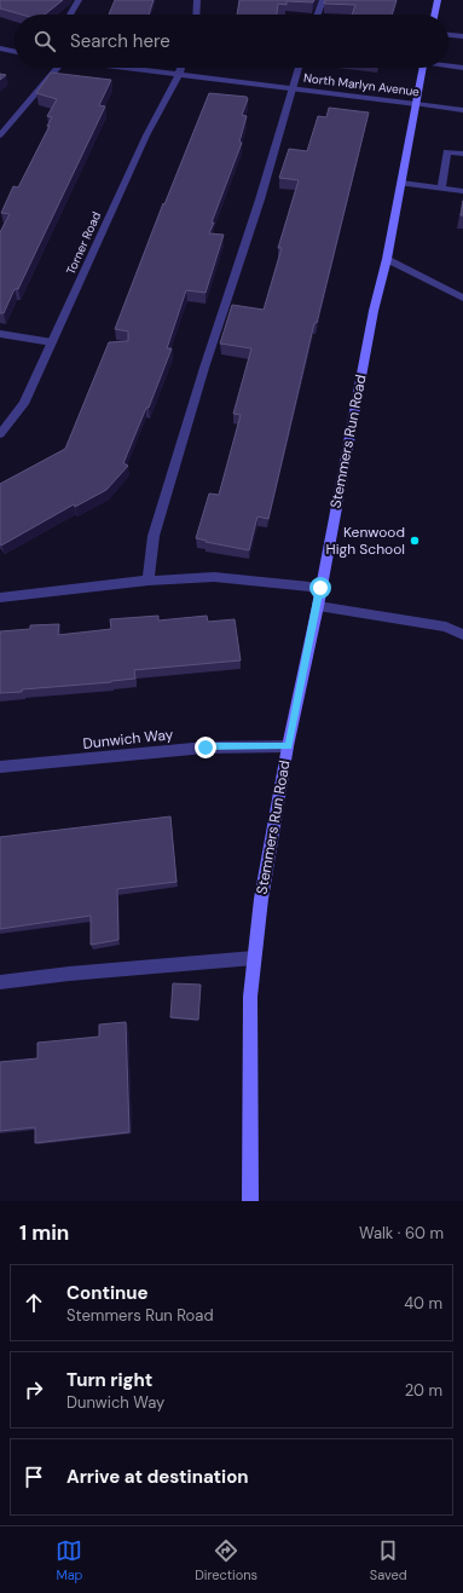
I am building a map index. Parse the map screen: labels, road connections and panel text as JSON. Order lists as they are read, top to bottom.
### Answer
{
  "streets": {
    "main road": ["Stemmers Run Road"],
    "street": ["North Marlyn Avenue", "Torner Road", "Dunwich Way"]
  },
  "crossings": [
    ["North Marlyn Avenue", "Torner Road"],
    ["North Marlyn Avenue", "Stemmers Run Road"],
    ["Stemmers Run Road", "Dunwich Way"]
  ],
  "places": ["Kenwood High School"],
  "page": {
    "search": "Search here",
    "heading": ["1 min", "Walk · 60 m"],
    "list": [
      ["Continue", "Stemmers Run Road", "40 m"],
      ["Turn right", "Dunwich Way", "20 m"],
      "Arrive at destination"
    ],
    "nav": ["Map", "Directions", "Saved"]
  }
}
